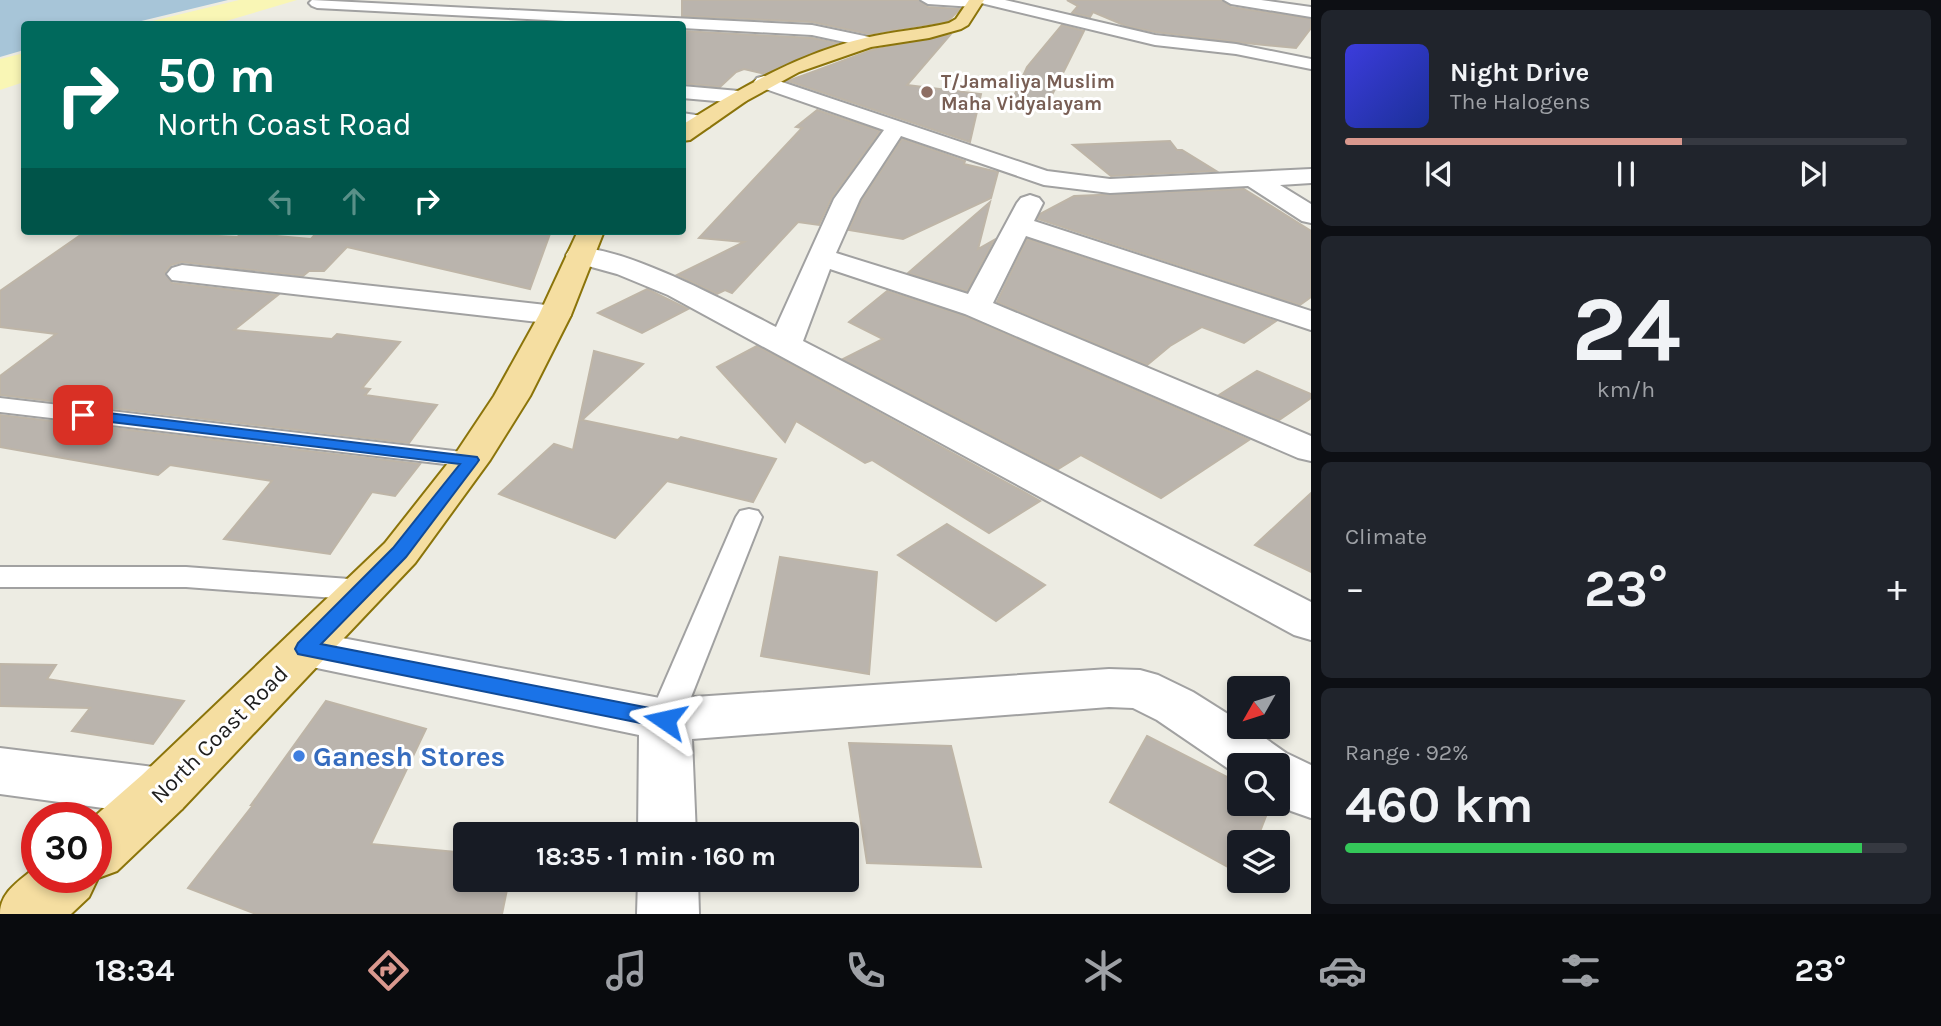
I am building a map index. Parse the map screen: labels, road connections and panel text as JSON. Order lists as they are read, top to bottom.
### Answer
{
  "streets": {
    "main road": ["North Coast Road"]
  },
  "places": ["T/Jamaliya Muslim Maha Vidyalayam", "Ganesh Stores"],
  "north": "bottom left",
  "page": {
    "turn": ["50 m", "North Coast Road"],
    "song": ["Night Drive", "The Halogens"],
    "tile": [
      ["24", "km/h"],
      "Climate",
      ["Range · 92%", "460 km"]
    ],
    "heat": ["−", "23°", "+"],
    "limit": "30",
    "trip": "18:35 · 1 min · 160 m",
    "tabs": ["18:34", "23°"]
  }
}
